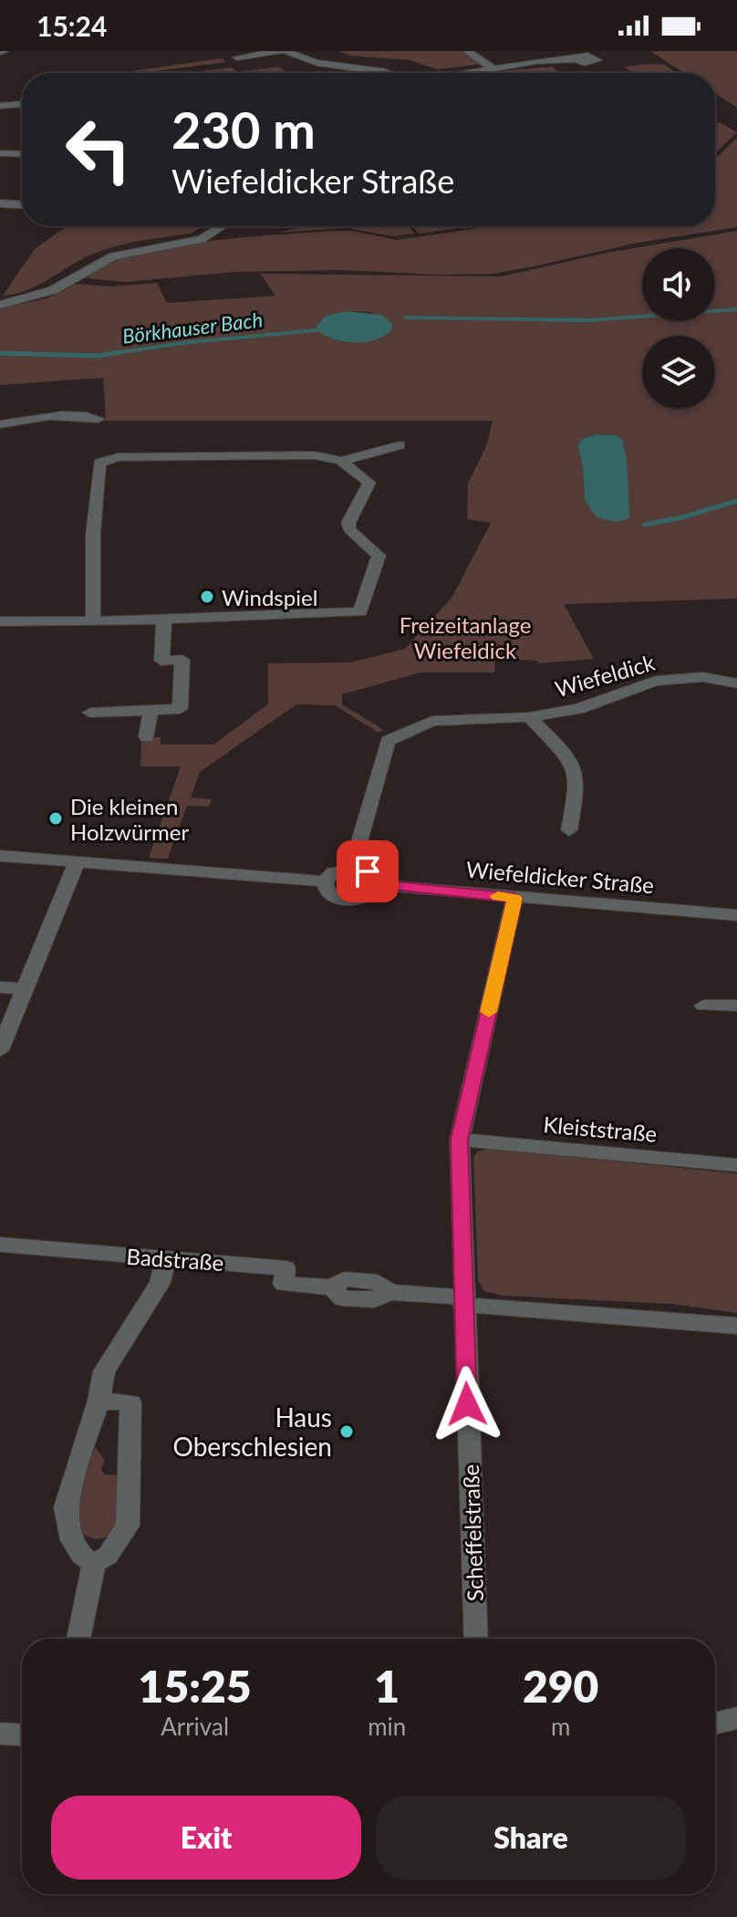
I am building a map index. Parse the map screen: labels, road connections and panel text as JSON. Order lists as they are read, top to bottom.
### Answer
{
  "streets": {
    "street": [
      "Wiefeldick",
      "Wiefeldicker Straße",
      "Kleiststraße",
      "Badstraße",
      "Scheffelstraße"
    ]
  },
  "crossings": [
    ["Wiefeldick", "Wiefeldicker Straße"],
    ["Wiefeldicker Straße", "Scheffelstraße"],
    ["Kleiststraße", "Scheffelstraße"],
    ["Badstraße", "Scheffelstraße"]
  ],
  "water": ["Börkhauser Bach"],
  "parks": ["Freizeitanlage Wiefeldick"],
  "places": ["Windspiel", "Die kleinen Holzwürmer", "Haus Oberschlesien"],
  "page": {
    "status": "15:24",
    "turn": ["230 m", "Wiefeldicker Straße"],
    "eta": [
      "15:25",
      "Arrival",
      "1",
      "min",
      "290",
      "m"
    ],
    "buttons": ["Exit", "Share"]
  }
}
